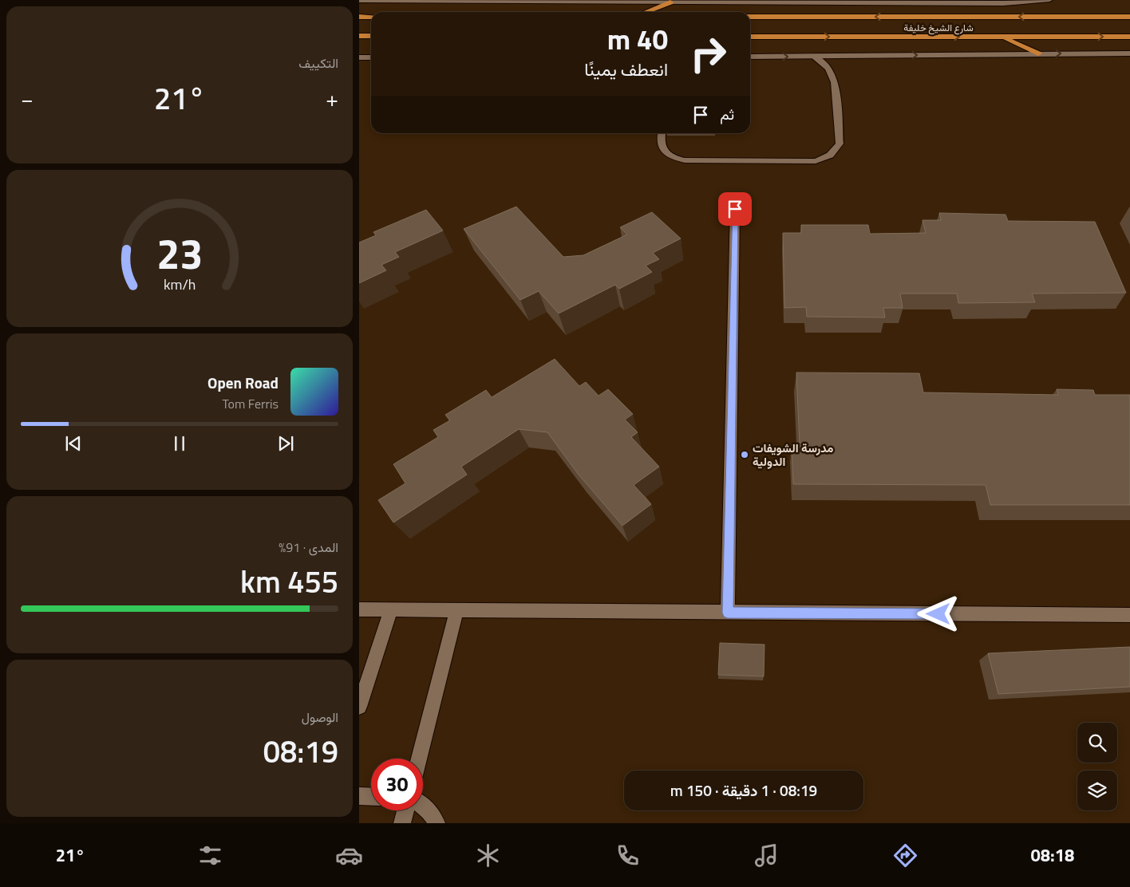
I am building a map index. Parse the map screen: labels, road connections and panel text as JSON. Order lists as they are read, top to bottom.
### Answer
{
  "streets": {
    "highway": ["شارع الشيخ خليفة"]
  },
  "places": ["مدرسة الشويفات الدولية"],
  "page": {
    "tile": [
      "التكييف",
      ["المدى · 91%", "455 km"],
      ["الوصول", "08:19"]
    ],
    "turn": ["40 m", "انعطف يمينًا"],
    "heat": ["−", "21°", "+"],
    "then": "ثم",
    "song": ["Open Road", "Tom Ferris"],
    "limit": "30",
    "trip": "08:19 · 1 دقيقة · 150 m",
    "tabs": ["08:18", "21°"],
    "gauge": ["23", "km/h"]
  }
}
